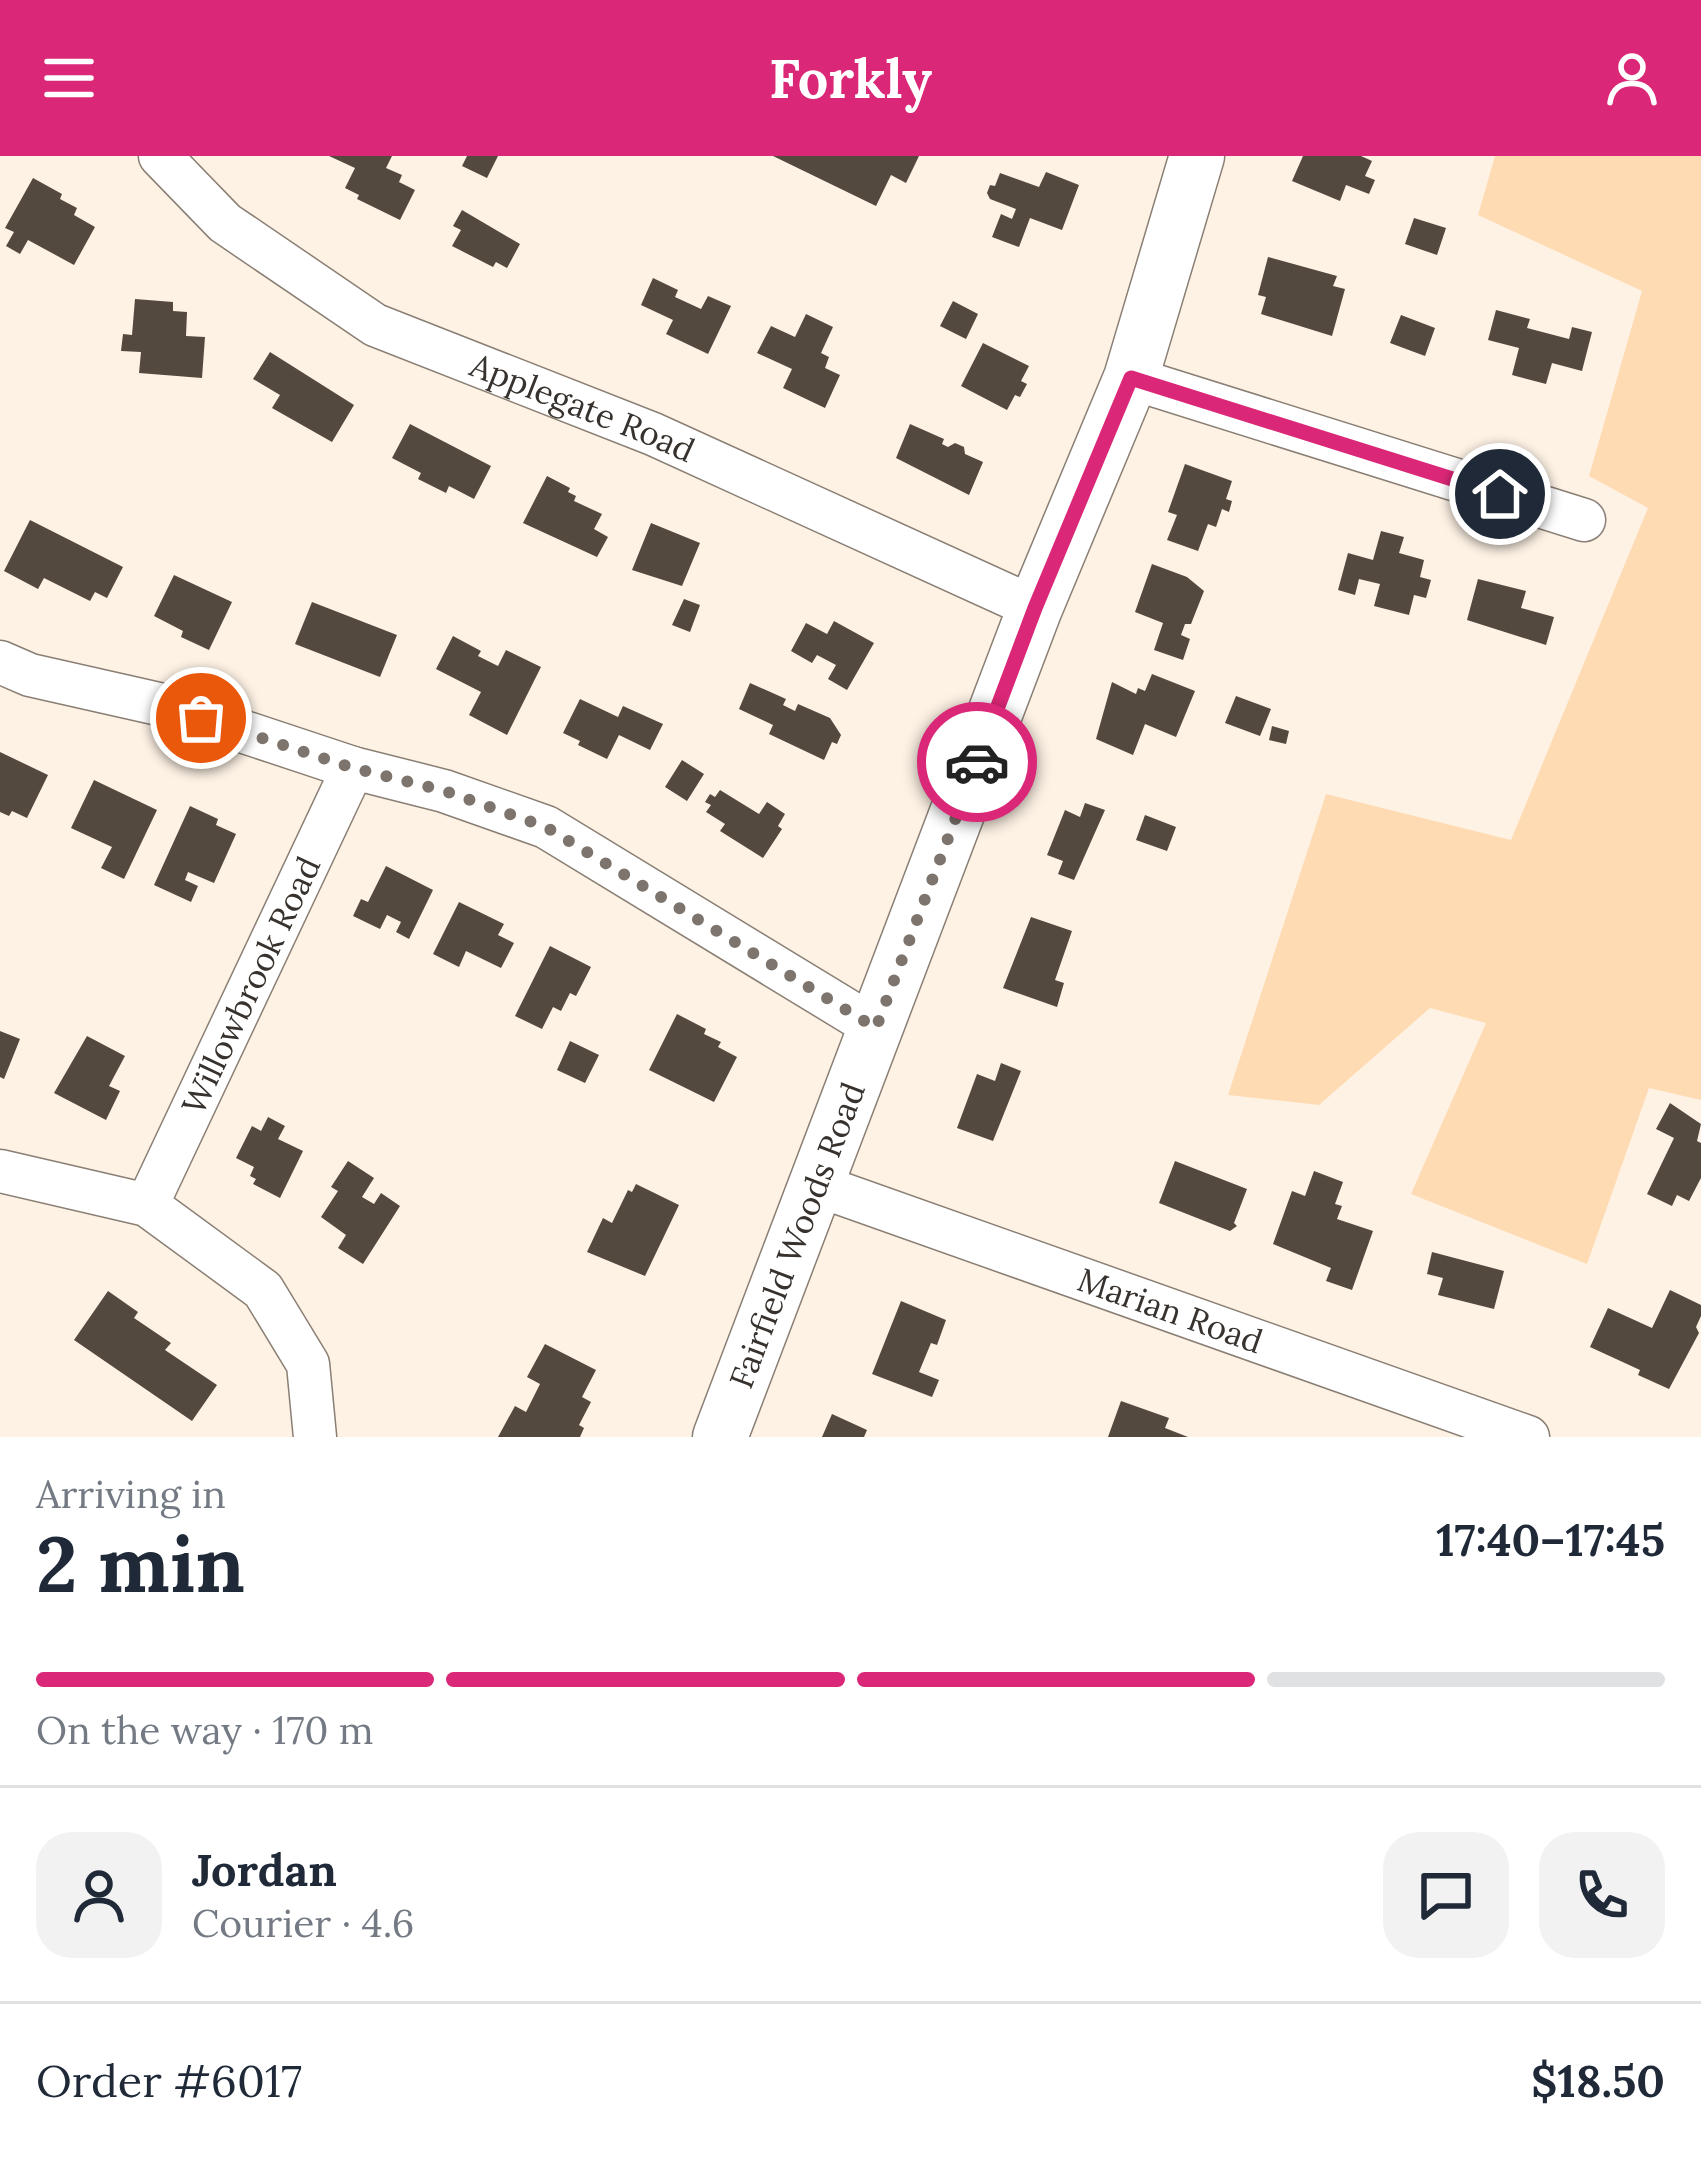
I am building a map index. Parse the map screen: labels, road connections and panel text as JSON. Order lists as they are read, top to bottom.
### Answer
{
  "streets": {
    "main road": ["Fairfield Woods Road"],
    "street": ["Applegate Road", "Willowbrook Road", "Marian Road"]
  },
  "crossings": [
    ["Applegate Road", "Fairfield Woods Road"],
    ["Fairfield Woods Road", "Marian Road"]
  ],
  "page": {
    "header": "Forkly",
    "heading": ["2 min", "Arriving in", "17:40–17:45"],
    "panel": [
      "Jordan",
      "Courier · 4.6",
      "Order #6017",
      "$18.50"
    ],
    "bar": "On the way · 170 m"
  }
}
